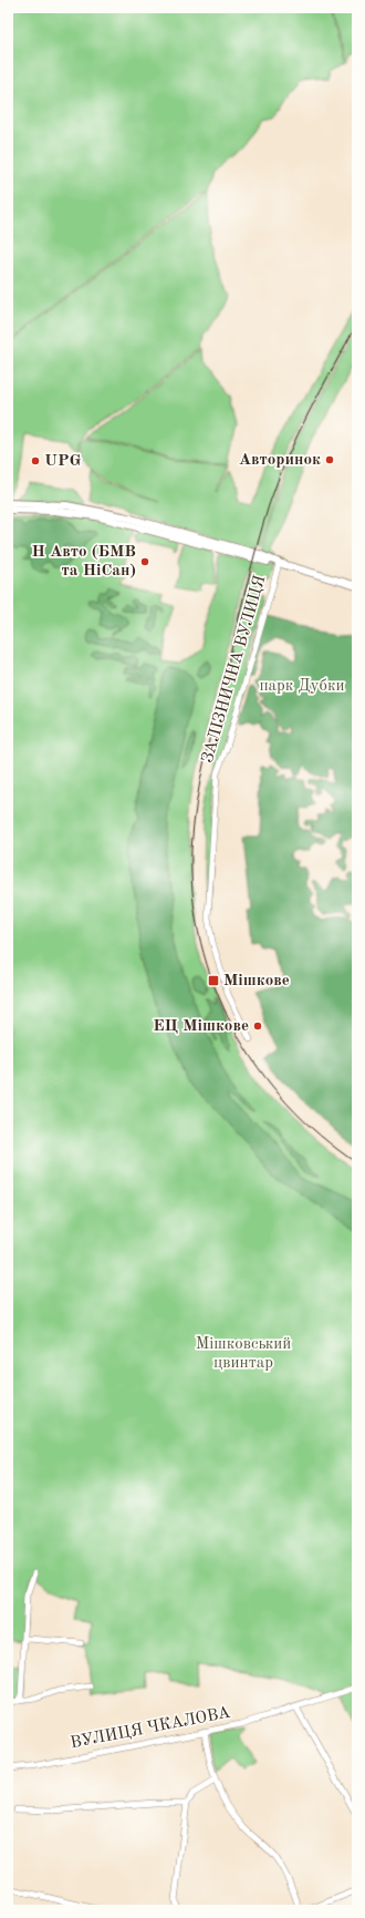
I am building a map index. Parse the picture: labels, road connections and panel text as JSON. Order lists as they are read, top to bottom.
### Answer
{
  "streets": {
    "street": ["ЗАЛІЗНИЧНА ВУЛИЦЯ", "ВУЛИЦЯ ЧКАЛОВА"]
  },
  "parks": ["парк Дубки", "Мішковський цвинтар"],
  "places": {
    "other": [
      "Авторинок",
      "UPG",
      "Н Авто (БМВ та НіСан)",
      "ЕЦ Мішкове"
    ],
    "transit": ["Мішкове"]
  }
}
